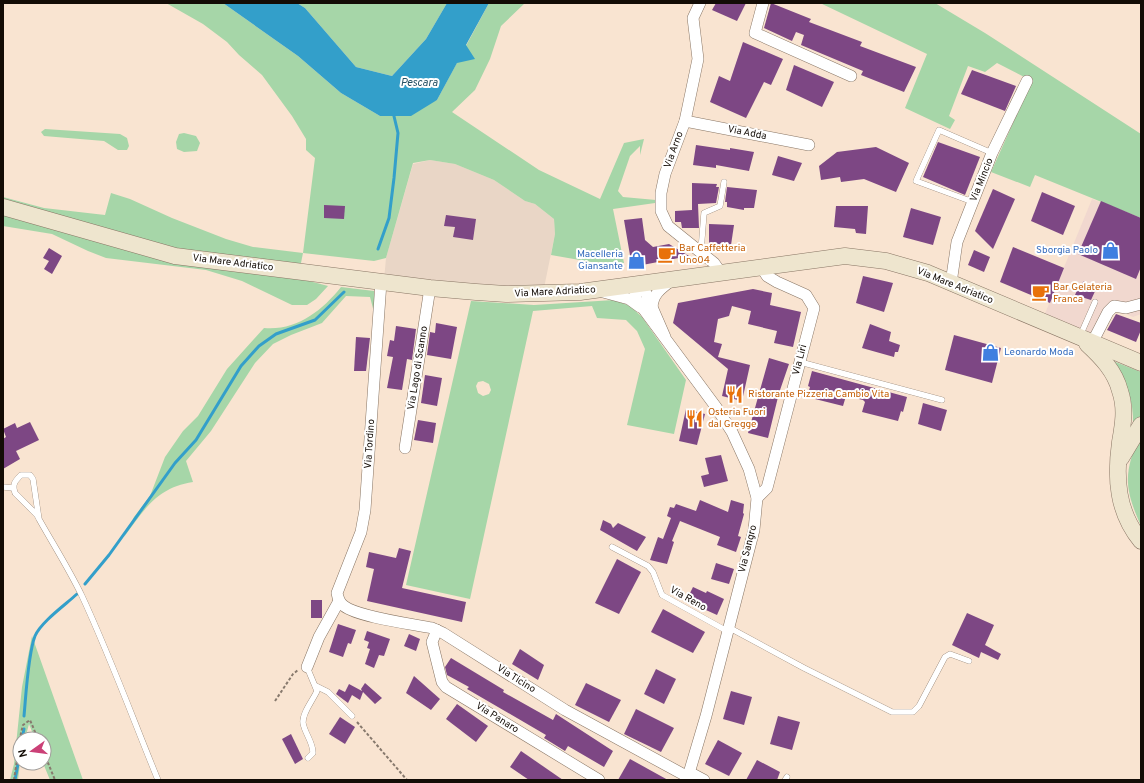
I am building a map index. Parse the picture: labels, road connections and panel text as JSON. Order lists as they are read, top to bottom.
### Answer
{
  "streets": {
    "main road": ["Via Mare Adriatico"],
    "street": [
      "Via Adda",
      "Via Arno",
      "Via Mincio",
      "Via Liri",
      "Via Lago di Scanno",
      "Via Tordino",
      "Via Sangro",
      "Via Ticino",
      "Via Panaro"
    ],
    "lane": ["Via Reno"]
  },
  "crossings": [
    ["Via Adda", "Via Arno"],
    ["Via Arno", "Via Mare Adriatico"],
    ["Via Mincio", "Via Mare Adriatico"],
    ["Via Mare Adriatico", "Via Liri"],
    ["Via Mare Adriatico", "Via Lago di Scanno"],
    ["Via Mare Adriatico", "Via Tordino"],
    ["Via Mare Adriatico", "Via Sangro"],
    ["Via Liri", "Via Sangro"],
    ["Via Tordino", "Via Ticino"],
    ["Via Sangro", "Via Reno"],
    ["Via Sangro", "Via Ticino"],
    ["Via Ticino", "Via Panaro"]
  ],
  "water": ["Pescara"],
  "places": {
    "shop": ["Sborgia Paolo", "Macelleria Giansante", "Leonardo Moda"],
    "cafe": ["Bar Caffetteria Uno04", "Bar Gelateria Franca"],
    "restaurant": ["Ristorante Pizzeria Cambio Vita", "Osteria Fuori dal Gregge"]
  },
  "north": "left"
}
